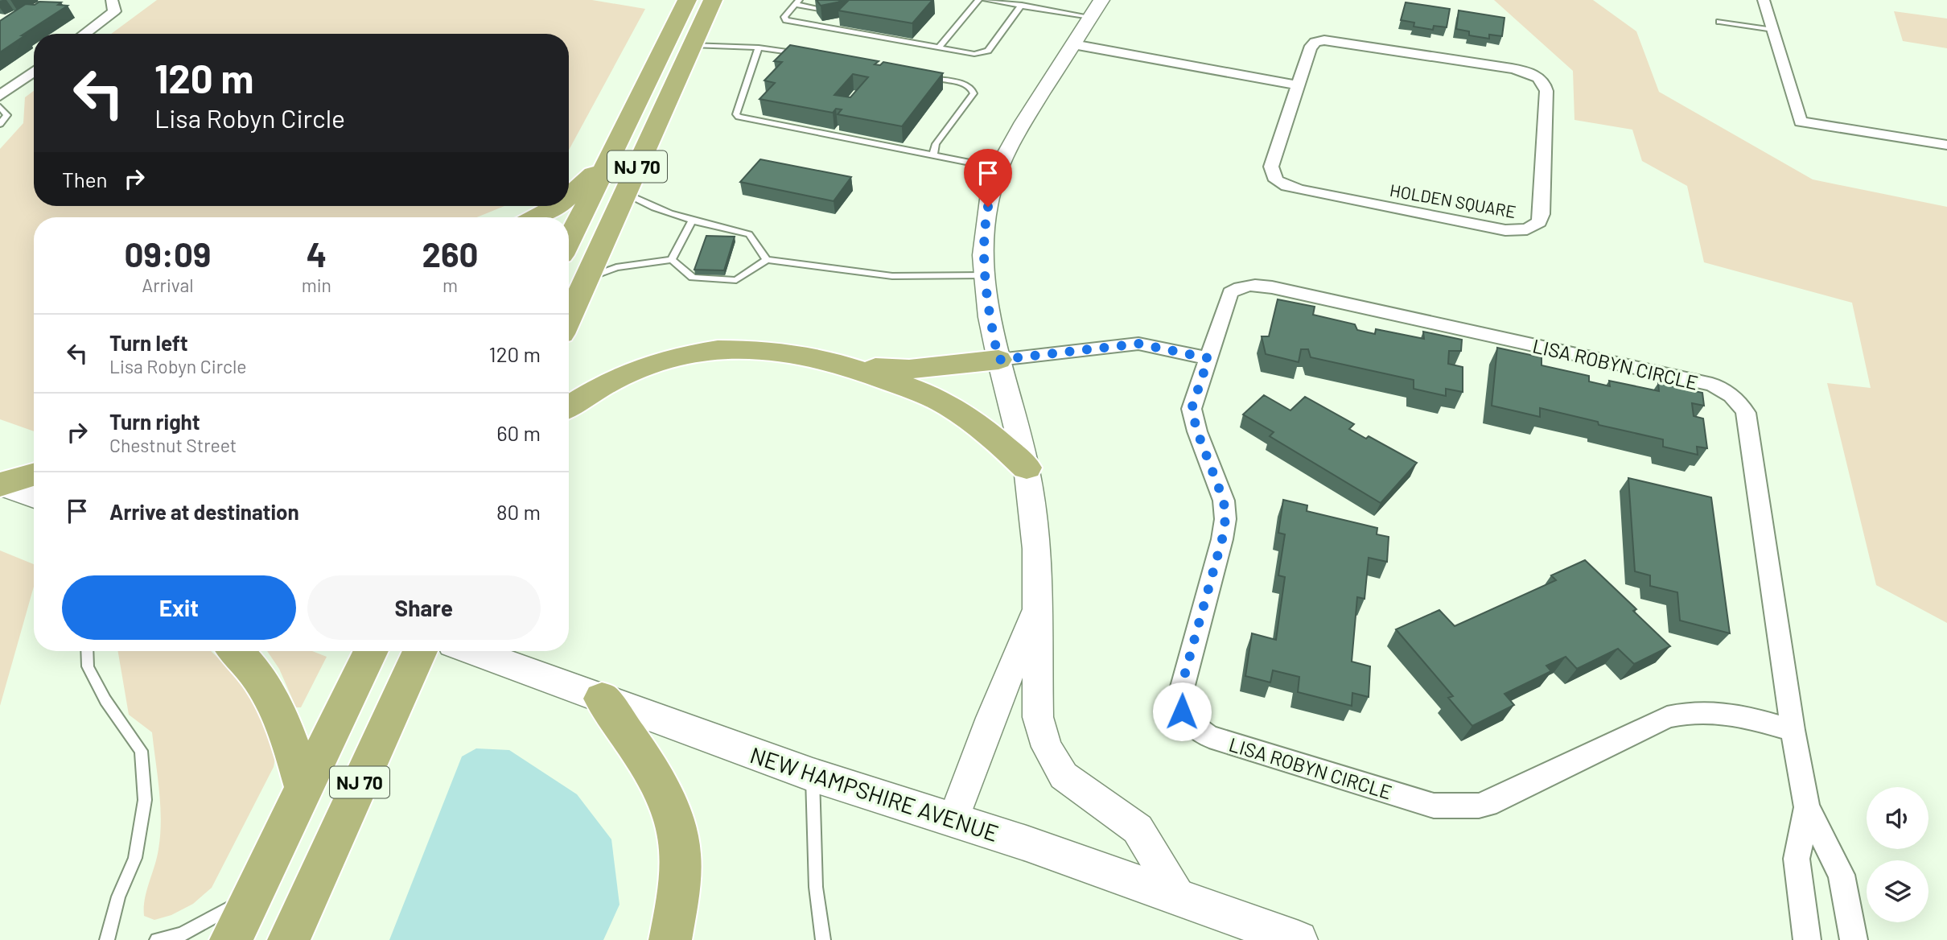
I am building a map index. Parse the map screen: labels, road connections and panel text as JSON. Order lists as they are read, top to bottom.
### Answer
{
  "streets": {
    "highway": ["NJ 70"],
    "main road": ["NEW HAMPSHIRE AVENUE"],
    "street": ["HOLDEN SQUARE", "LISA ROBYN CIRCLE"]
  },
  "page": {
    "turn": ["120 m", "Lisa Robyn Circle"],
    "then": "Then",
    "eta": [
      "09:09",
      "Arrival",
      "4",
      "min",
      "260",
      "m"
    ],
    "list": [
      {
        "name": "Turn left",
        "note": "Lisa Robyn Circle",
        "value": "120 m"
      },
      {
        "name": "Turn right",
        "note": "Chestnut Street",
        "value": "60 m"
      },
      {
        "name": "Arrive at destination",
        "value": "80 m"
      }
    ],
    "buttons": ["Exit", "Share"]
  }
}
